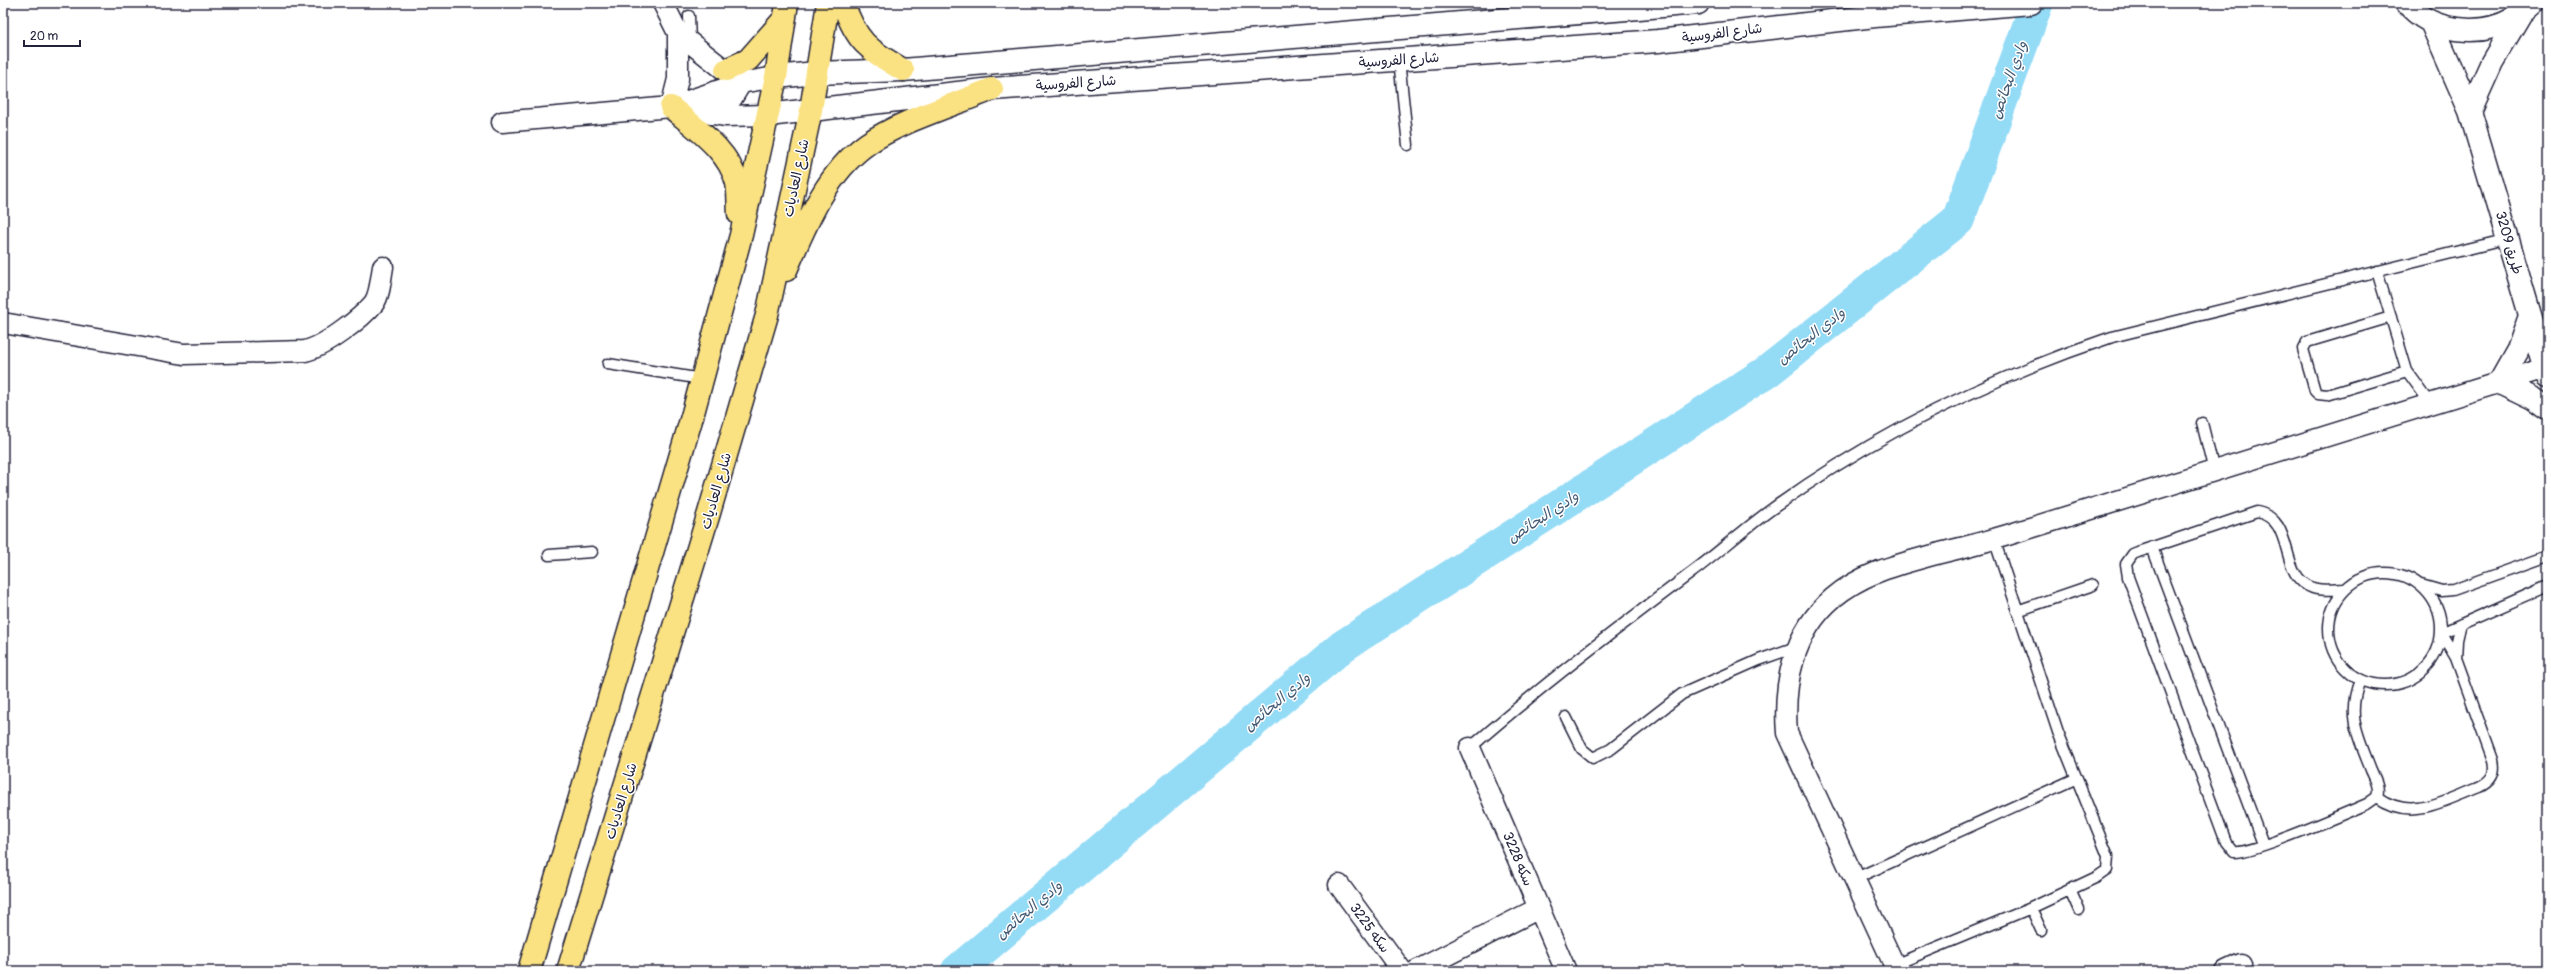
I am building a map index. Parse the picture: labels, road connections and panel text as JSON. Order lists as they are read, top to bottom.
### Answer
{
  "streets": {
    "main road": ["شارع الفروسية", "شارع العاديات", "طريق 3209"],
    "street": ["سكه 3228", "سكه 3225"]
  },
  "crossings": [
    ["شارع الفروسية", "شارع العاديات"]
  ],
  "water": ["وادي البحائص"],
  "scale_bar": "20 m"
}
